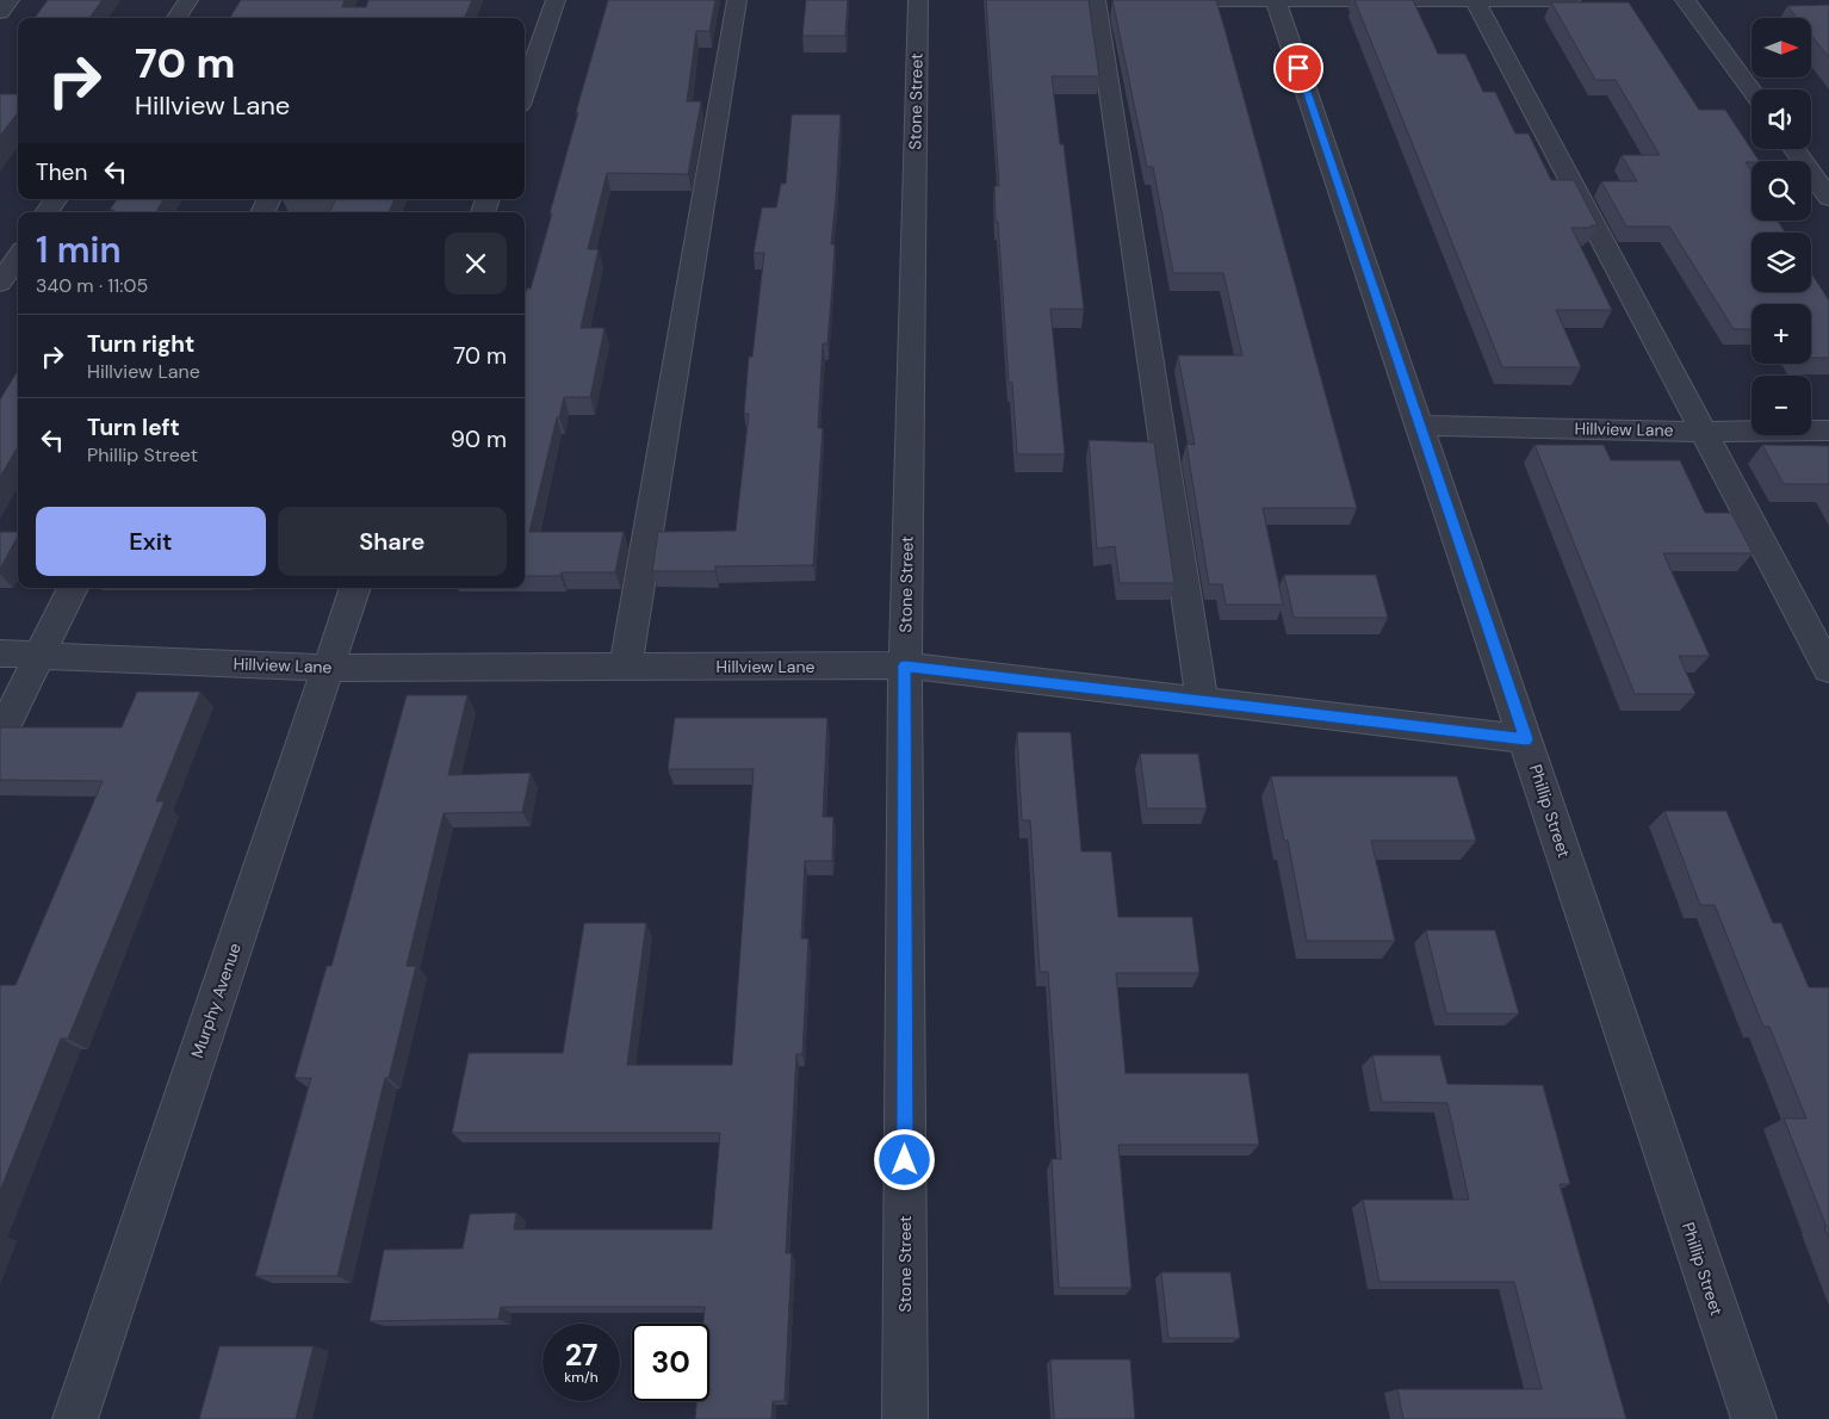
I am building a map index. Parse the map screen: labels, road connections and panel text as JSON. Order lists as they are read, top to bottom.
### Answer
{
  "streets": {
    "street": [
      "Stone Street",
      "Hillview Lane",
      "Phillip Street",
      "Murphy Avenue"
    ]
  },
  "crossings": [
    ["Stone Street", "Hillview Lane"],
    ["Hillview Lane", "Phillip Street"],
    ["Hillview Lane", "Murphy Avenue"]
  ],
  "north": "right",
  "page": {
    "map_buttons": ["+", "−"],
    "turn": ["70 m", "Hillview Lane"],
    "then": "Then",
    "heading": ["1 min", "340 m · 11:05"],
    "list": [
      {
        "name": "Turn right",
        "note": "Hillview Lane",
        "value": "70 m"
      },
      {
        "name": "Turn left",
        "note": "Phillip Street",
        "value": "90 m"
      }
    ],
    "buttons": ["Exit", "Share"],
    "speed": "27 km/h",
    "limit": "30"
  }
}
